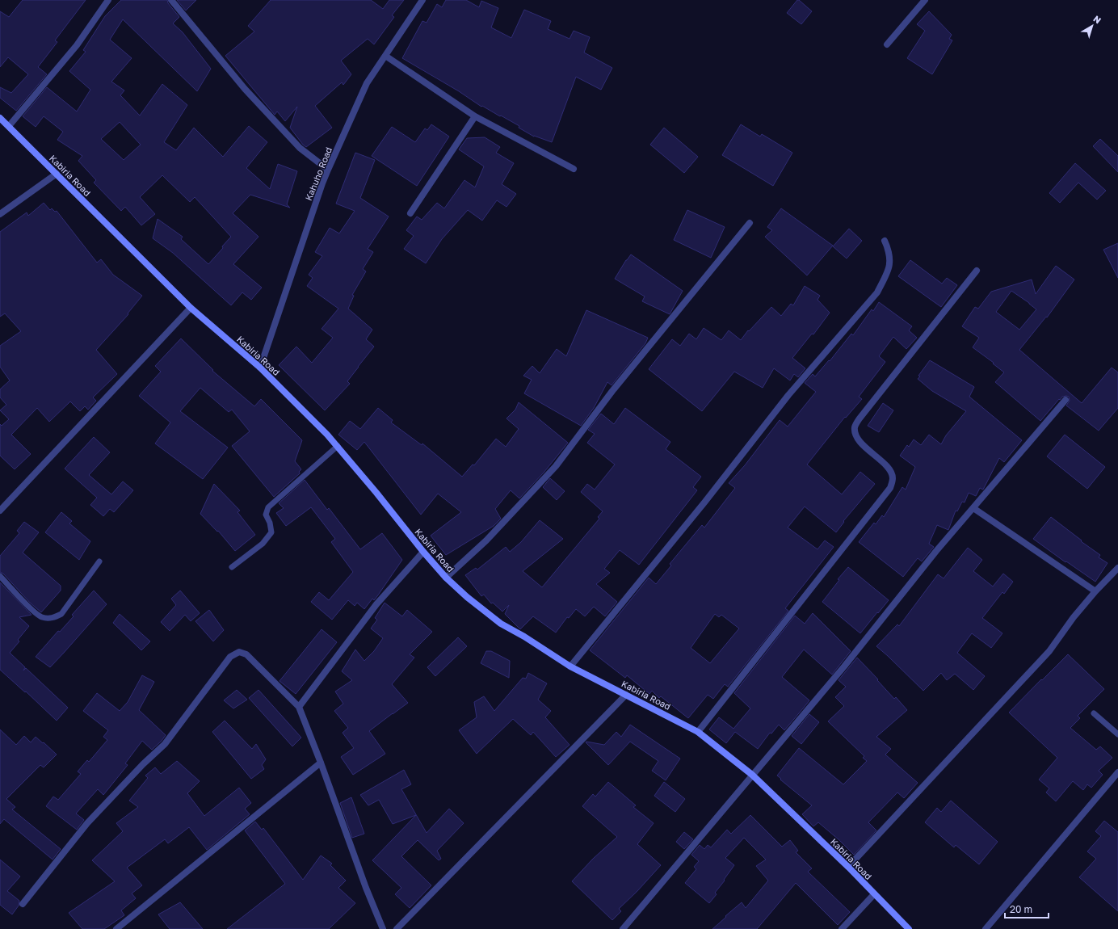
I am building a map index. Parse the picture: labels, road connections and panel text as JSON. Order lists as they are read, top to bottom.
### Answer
{
  "streets": {
    "main road": ["Kabiria Road"],
    "street": ["Kahuho Road"]
  },
  "crossings": [
    ["Kahuho Road", "Kabiria Road"]
  ],
  "scale_bar": "20 m",
  "north": "top right"
}
